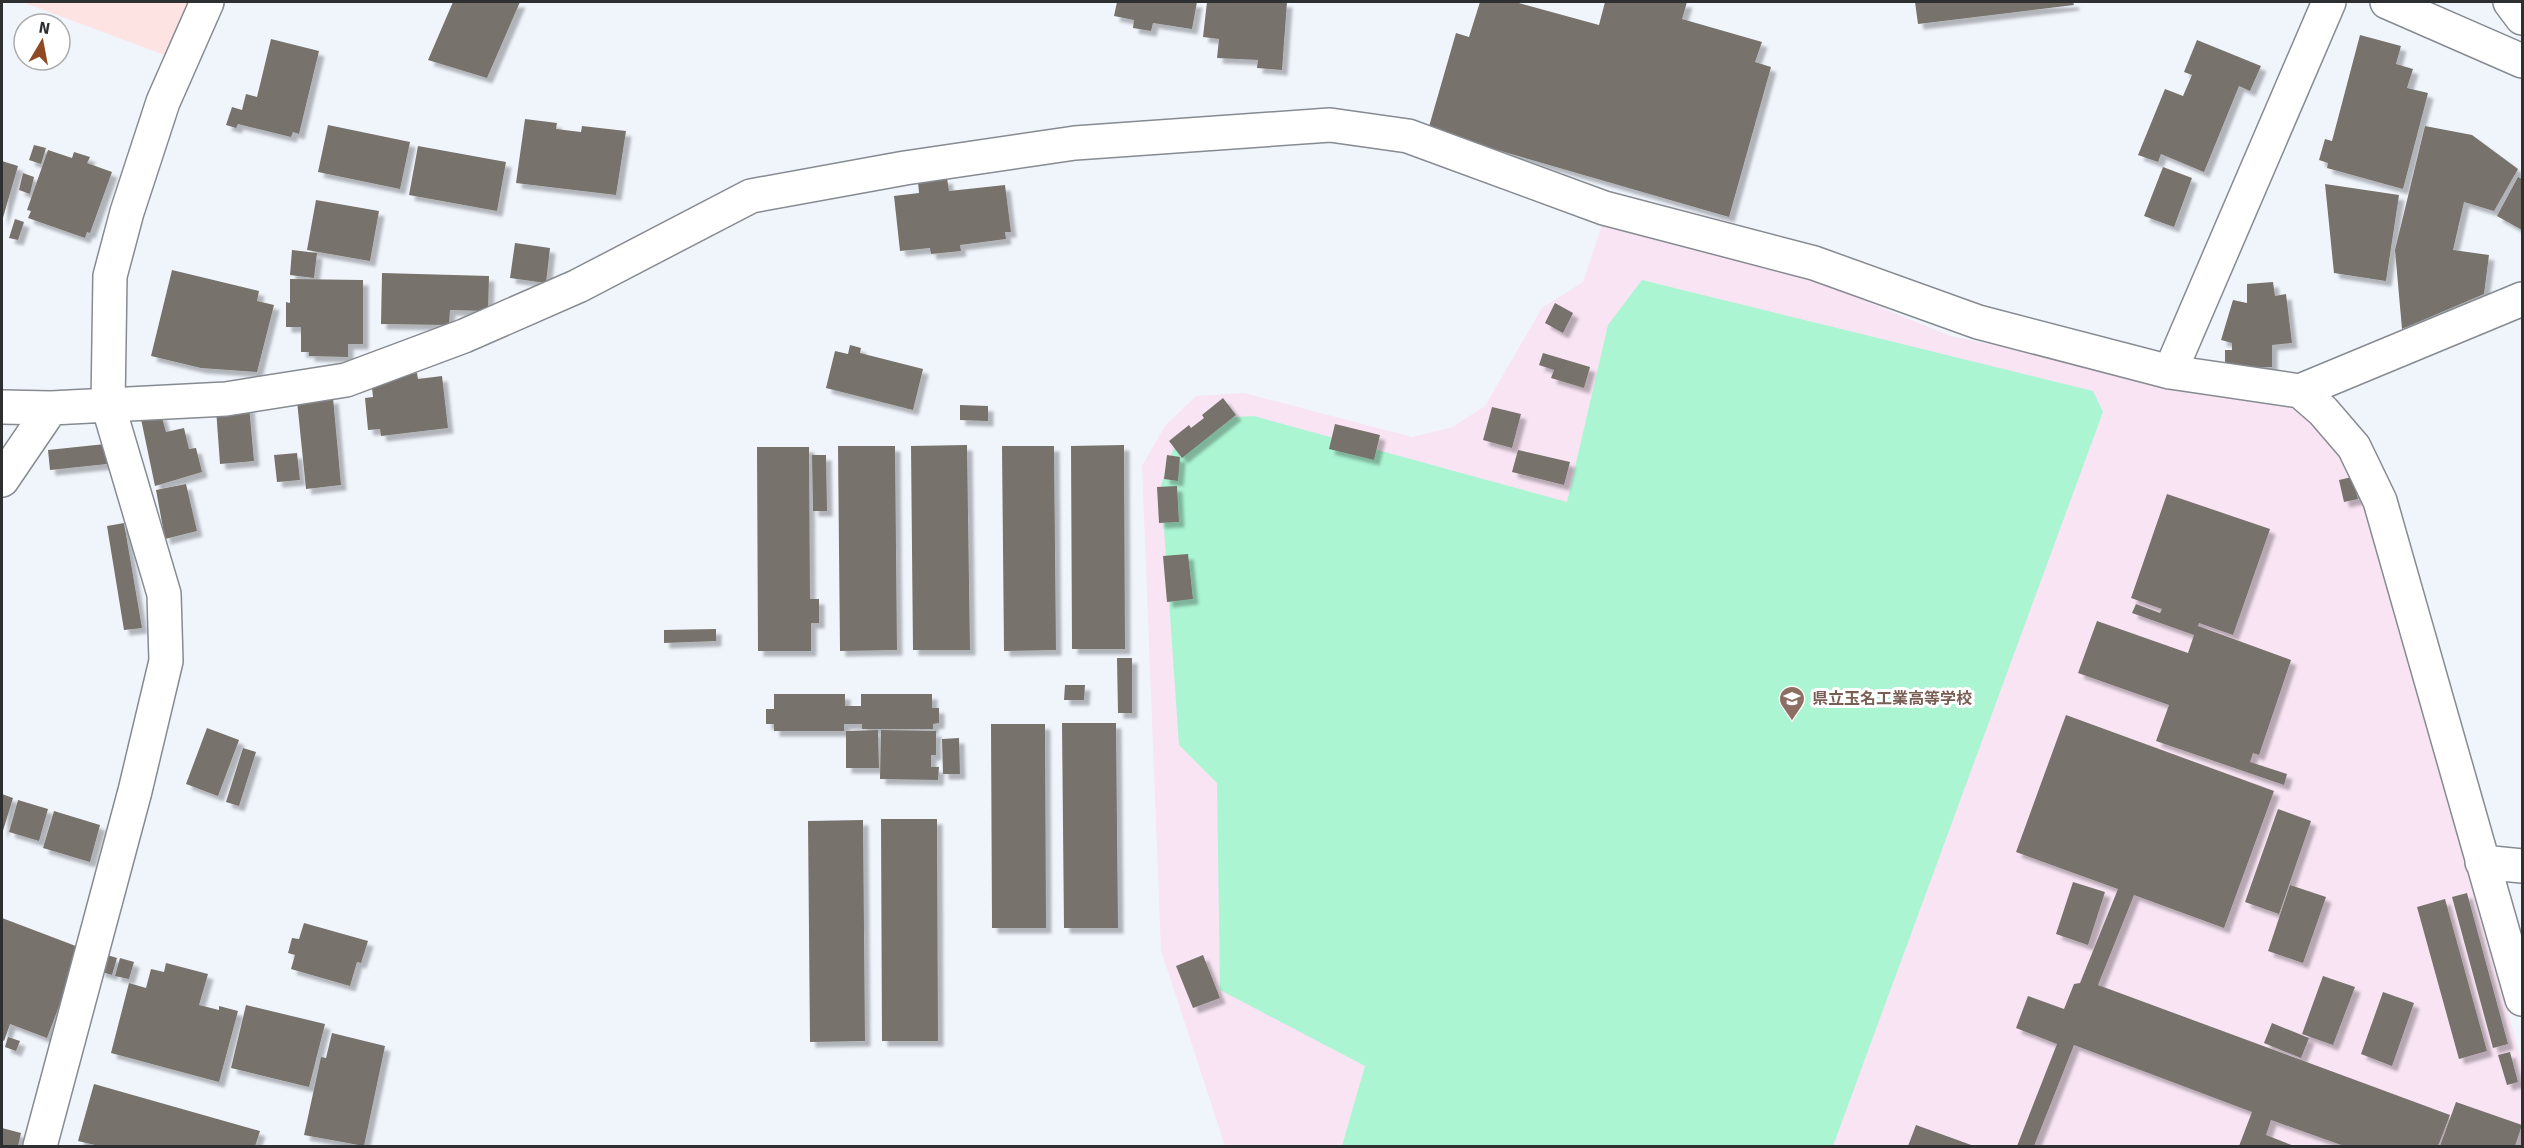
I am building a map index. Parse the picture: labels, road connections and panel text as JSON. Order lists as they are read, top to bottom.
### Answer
{
  "places": {
    "school or university": ["県立玉名工業高等学校"]
  },
  "north": "top"
}
